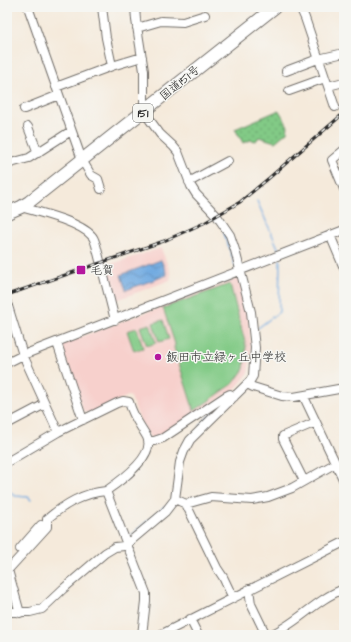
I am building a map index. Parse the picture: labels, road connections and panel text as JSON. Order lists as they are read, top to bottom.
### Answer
{
  "streets": {
    "highway": ["国道151号", "151"]
  },
  "places": {
    "transit": ["毛賀"],
    "other": ["飯田市立緑ヶ丘中学校"]
  }
}
